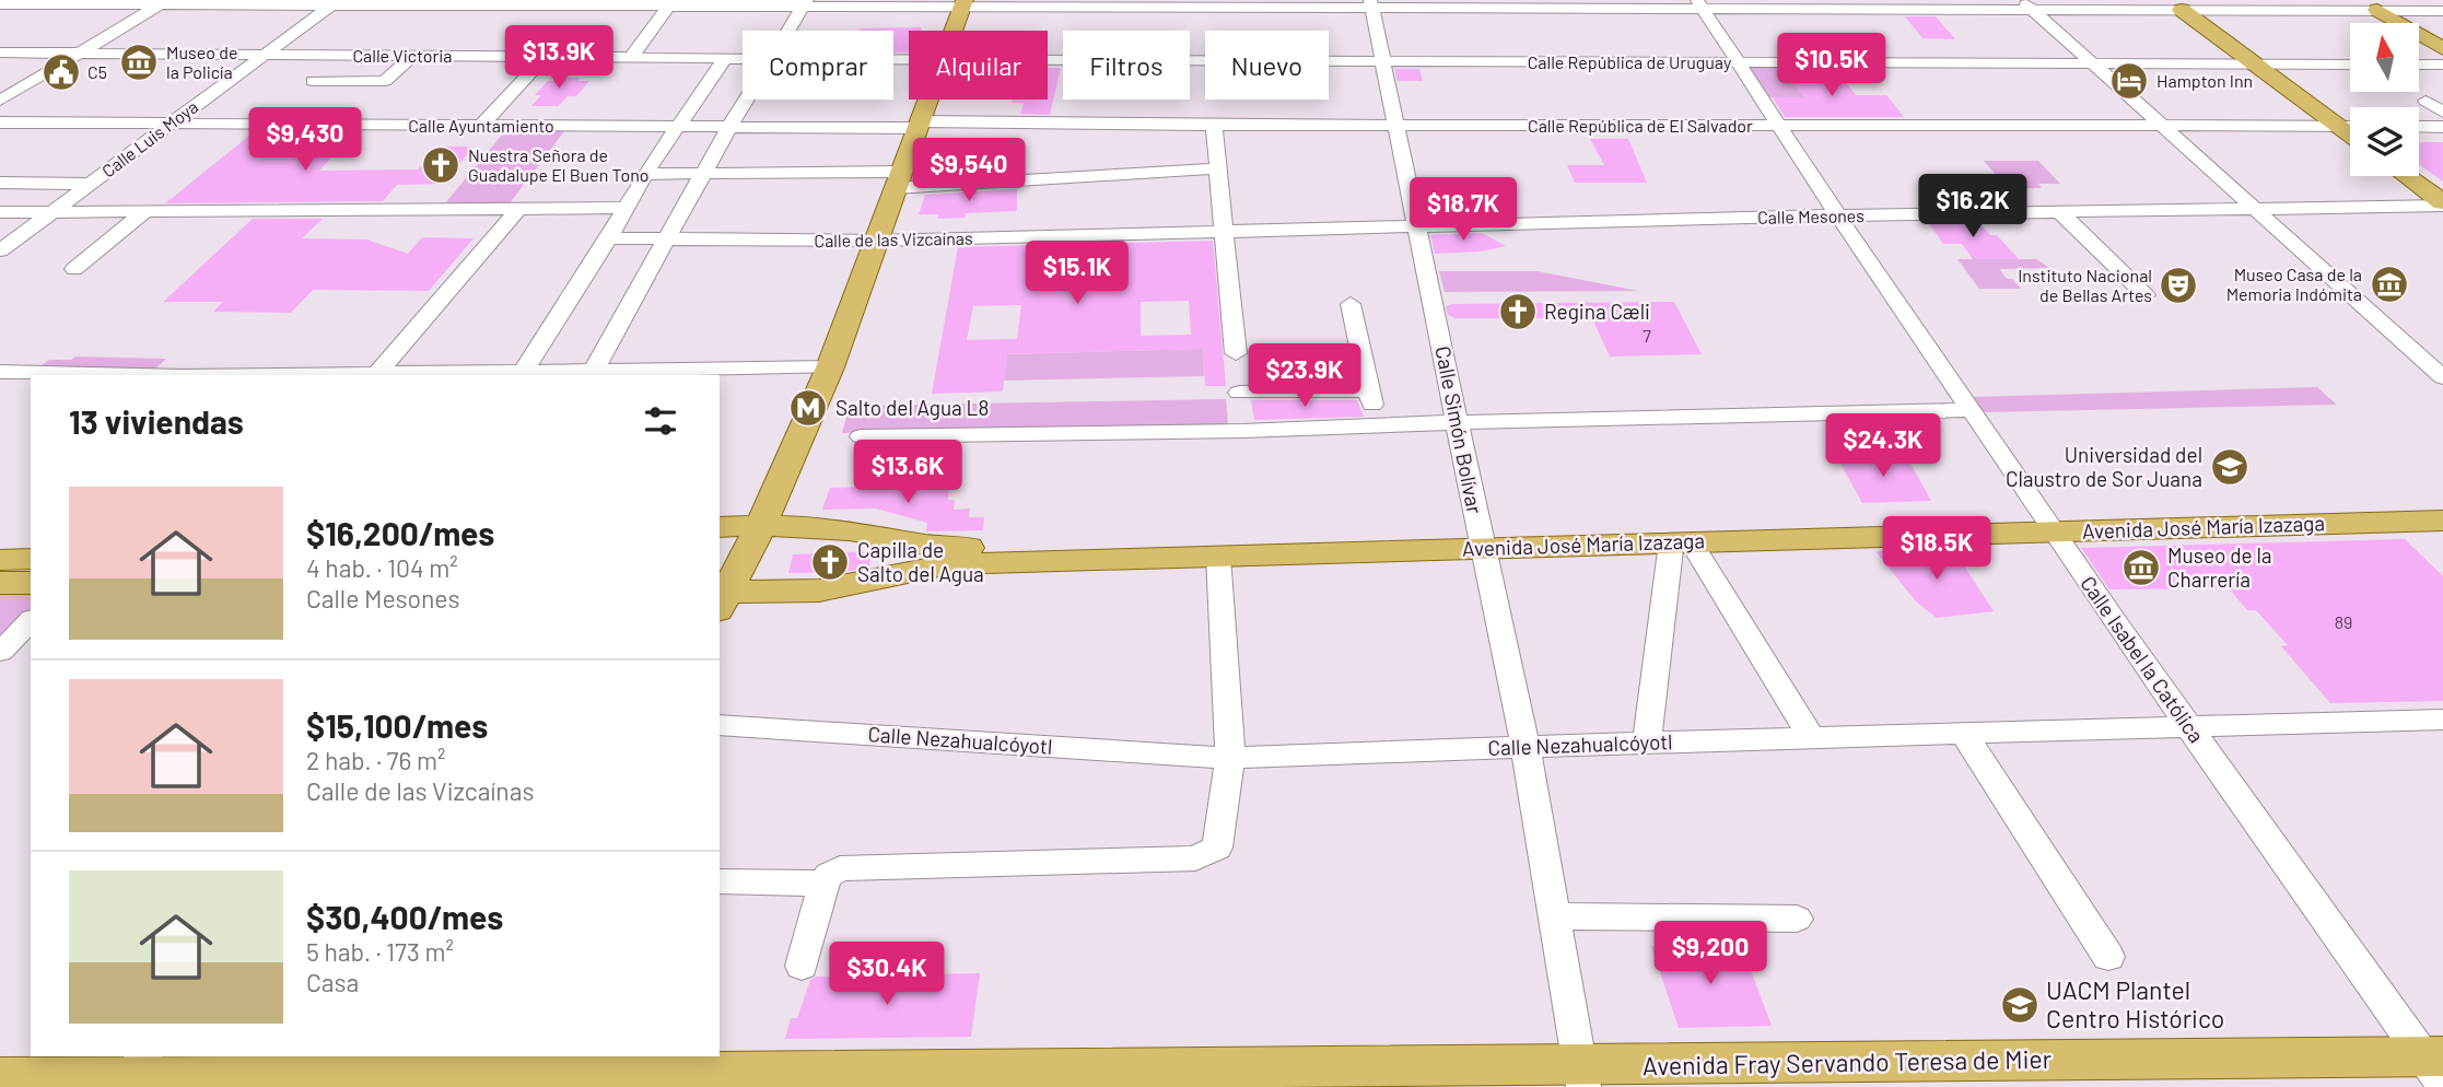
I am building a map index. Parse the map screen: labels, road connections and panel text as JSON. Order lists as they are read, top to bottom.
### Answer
{
  "streets": {
    "main road": ["Avenida José María Izazaga", "Avenida Fray Servando Teresa de Mier"],
    "street": [
      "Calle Victoria",
      "Calle República de Uruguay",
      "Calle Ayuntamiento",
      "Calle República de El Salvador",
      "Calle Luis Moya",
      "Calle Mesones",
      "Calle de las Vizcaínas",
      "Calle Simón Bolívar",
      "Calle Isabel la Católica",
      "Calle Nezahualcóyotl"
    ]
  },
  "crossings": [
    ["Calle Victoria", "Calle Luis Moya"],
    ["Calle República de Uruguay", "Calle Simón Bolívar"],
    ["Calle República de Uruguay", "Calle Isabel la Católica"],
    ["Calle Ayuntamiento", "Calle República de El Salvador"],
    ["Calle Ayuntamiento", "Calle Luis Moya"],
    ["Calle República de El Salvador", "Calle Simón Bolívar"],
    ["Calle República de El Salvador", "Calle Isabel la Católica"],
    ["Calle Mesones", "Calle de las Vizcaínas"],
    ["Calle Mesones", "Calle Simón Bolívar"],
    ["Calle Mesones", "Calle Isabel la Católica"],
    ["Calle Simón Bolívar", "Avenida José María Izazaga"],
    ["Calle Simón Bolívar", "Calle Nezahualcóyotl"],
    ["Calle Simón Bolívar", "Avenida Fray Servando Teresa de Mier"],
    ["Avenida José María Izazaga", "Calle Isabel la Católica"],
    ["Calle Isabel la Católica", "Calle Nezahualcóyotl"],
    ["Calle Isabel la Católica", "Avenida Fray Servando Teresa de Mier"]
  ],
  "places": {
    "museum": ["Museo de la Policía", "Museo Casa de la Memoria Indómita", "Museo de la Charrería"],
    "public building": ["C5"],
    "hotel": ["Hampton Inn"],
    "church": ["Nuestra Señora de Guadalupe El Buen Tono", "Regina Cæli", "Capilla de Salto del Agua"],
    "theatre": ["Instituto Nacional de Bellas Artes"],
    "metro station": ["Salto del Agua L8"],
    "school or university": ["Universidad del Claustro de Sor Juana", "UACM Plantel Centro Histórico"]
  },
  "house_numbers": ["7", "89"],
  "north": "top",
  "page": {
    "price": [
      "$13.9K",
      "$10.5K",
      "$9,430",
      "$9,540",
      "$16.2K",
      "$18.7K",
      "$15.1K",
      "$23.9K",
      "$24.3K",
      "$13.6K",
      "$18.5K",
      "$9,200",
      "$30.4K"
    ],
    "chip": [
      "Comprar",
      "Alquilar",
      "Filtros",
      "Nuevo"
    ],
    "heading": "13 viviendas",
    "list": [
      {
        "name": "$16,200/mes",
        "note": "4 hab. · 104 m² · Calle Mesones"
      },
      {
        "name": "$15,100/mes",
        "note": "2 hab. · 76 m² · Calle de las Vizcaínas"
      },
      {
        "name": "$30,400/mes",
        "note": "5 hab. · 173 m² · Casa"
      }
    ]
  }
}
